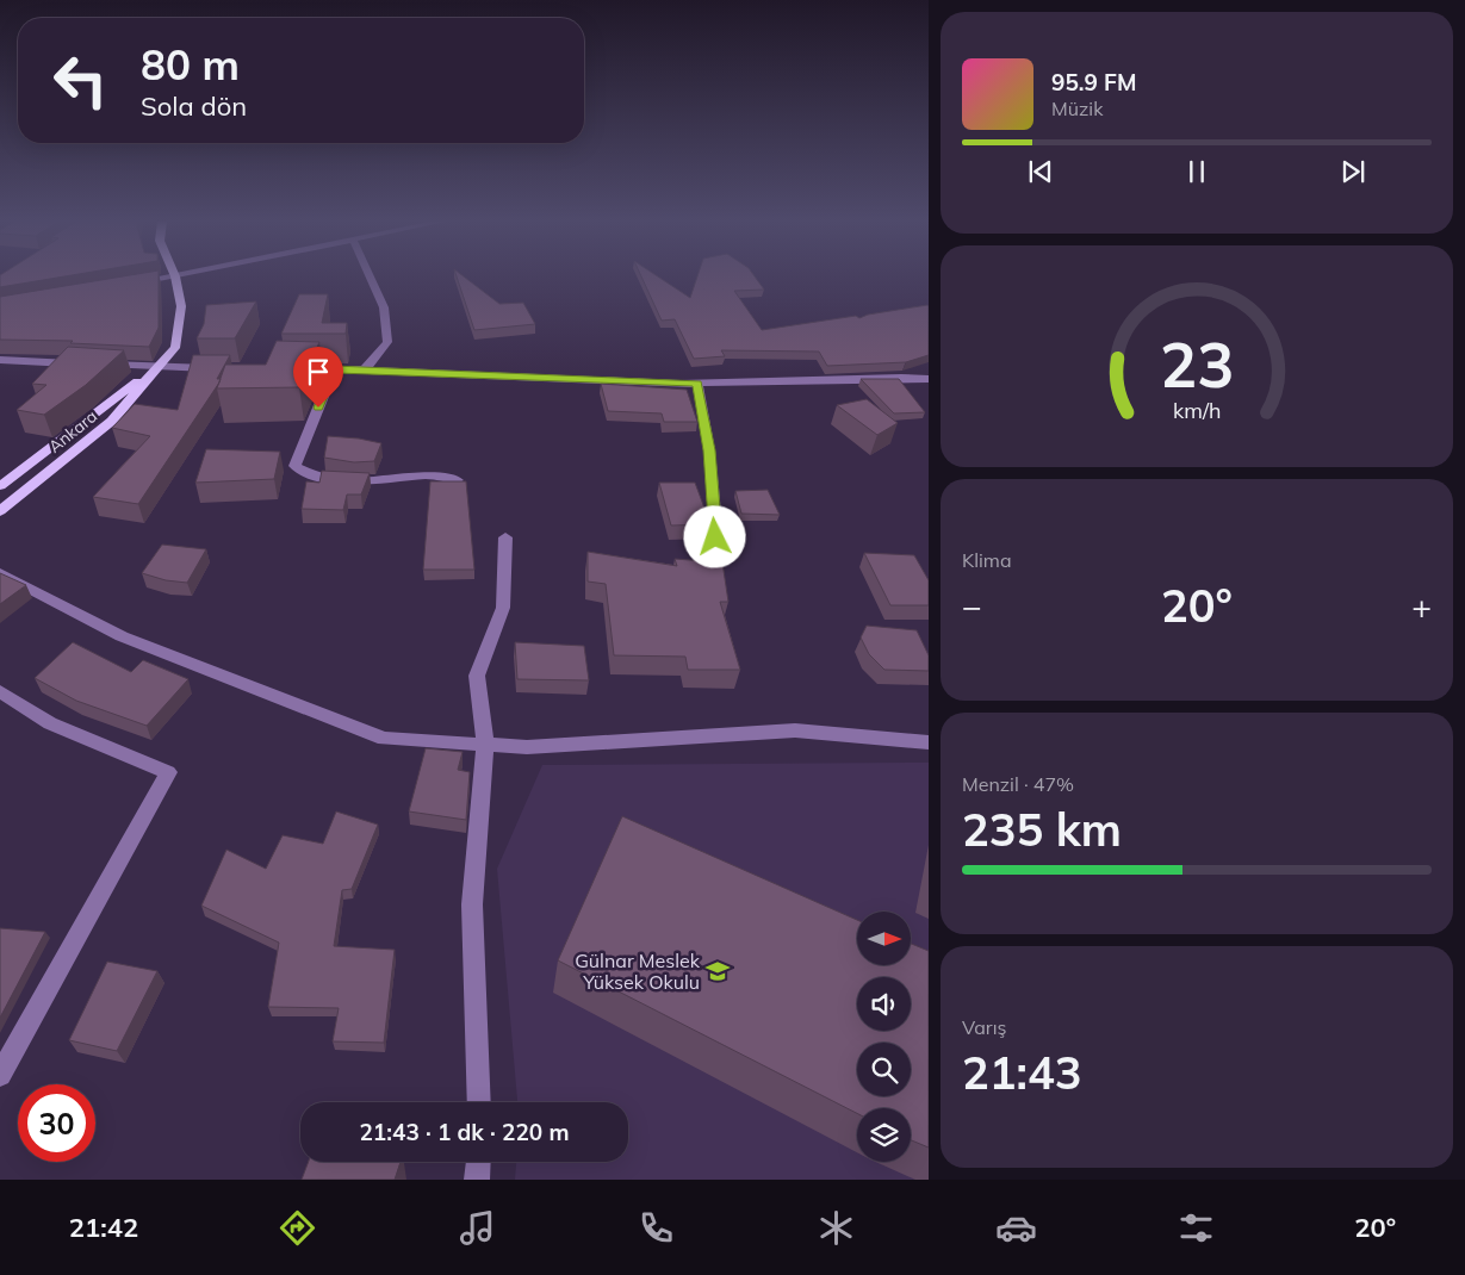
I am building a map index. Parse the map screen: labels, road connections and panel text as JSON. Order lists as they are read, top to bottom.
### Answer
{
  "streets": {
    "main road": ["Ankara"]
  },
  "places": {
    "school or university": ["Gülnar Meslek Yüksek Okulu"]
  },
  "north": "right",
  "page": {
    "turn": ["80 m", "Sola dön"],
    "song": ["95.9 FM", "Müzik"],
    "tile": [
      "Klima",
      ["Menzil · 47%", "235 km"],
      ["Varış", "21:43"]
    ],
    "heat": ["−", "20°", "+"],
    "limit": "30",
    "trip": "21:43 · 1 dk · 220 m",
    "tabs": ["21:42", "20°"],
    "gauge": ["23", "km/h"]
  }
}
